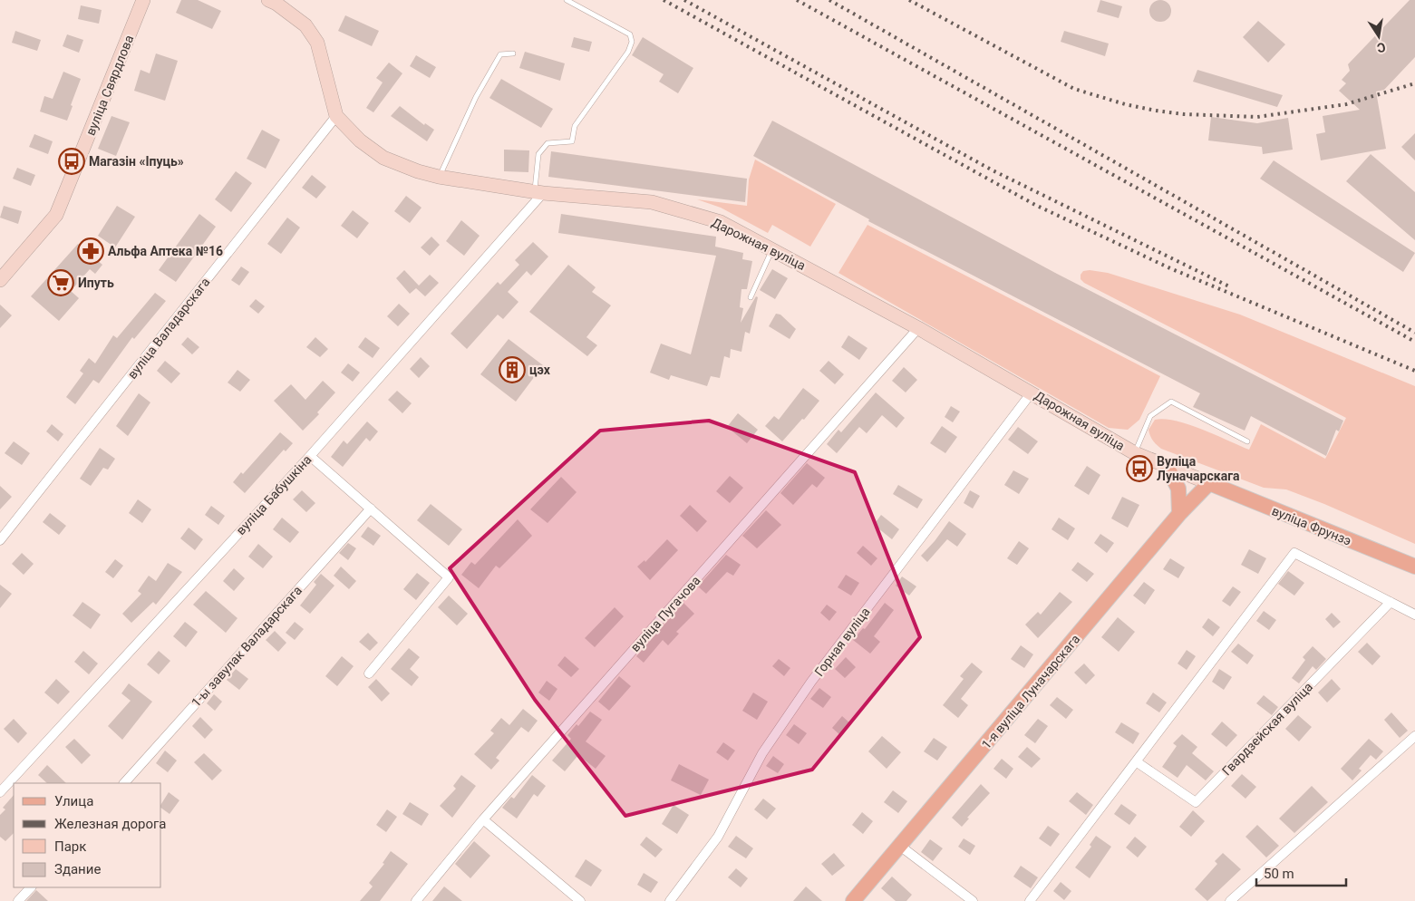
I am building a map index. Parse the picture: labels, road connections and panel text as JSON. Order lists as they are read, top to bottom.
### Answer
{
  "streets": {
    "main road": ["вуліца Фрунзэ", "1-я вуліца Луначарскага"],
    "street": [
      "вуліца Свярдлова",
      "Дарожная вуліца",
      "вуліца Валадарскага",
      "вуліца Бабушкіна",
      "вуліца Пугачова",
      "Горная вуліца",
      "1-ы завулак Валадарскага",
      "Гвардзейская вуліца"
    ]
  },
  "crossings": [
    ["Дарожная вуліца", "вуліца Валадарскага"],
    ["Дарожная вуліца", "вуліца Бабушкіна"],
    ["Дарожная вуліца", "вуліца Фрунзэ"],
    ["Дарожная вуліца", "вуліца Пугачова"],
    ["Дарожная вуліца", "Горная вуліца"],
    ["Дарожная вуліца", "1-я вуліца Луначарскага"],
    ["вуліца Фрунзэ", "1-я вуліца Луначарскага"]
  ],
  "places": {
    "bus stop": ["Магазін «Іпуць»", "Вуліца Луначарскага"],
    "pharmacy": ["Альфа Аптека №16"],
    "supermarket": ["Ипуть"],
    "building": ["цэх"]
  },
  "legend": [
    "Улица",
    "Железная дорога",
    "Парк",
    "Здание"
  ],
  "scale_bar": "50 m",
  "north": "bottom"
}
